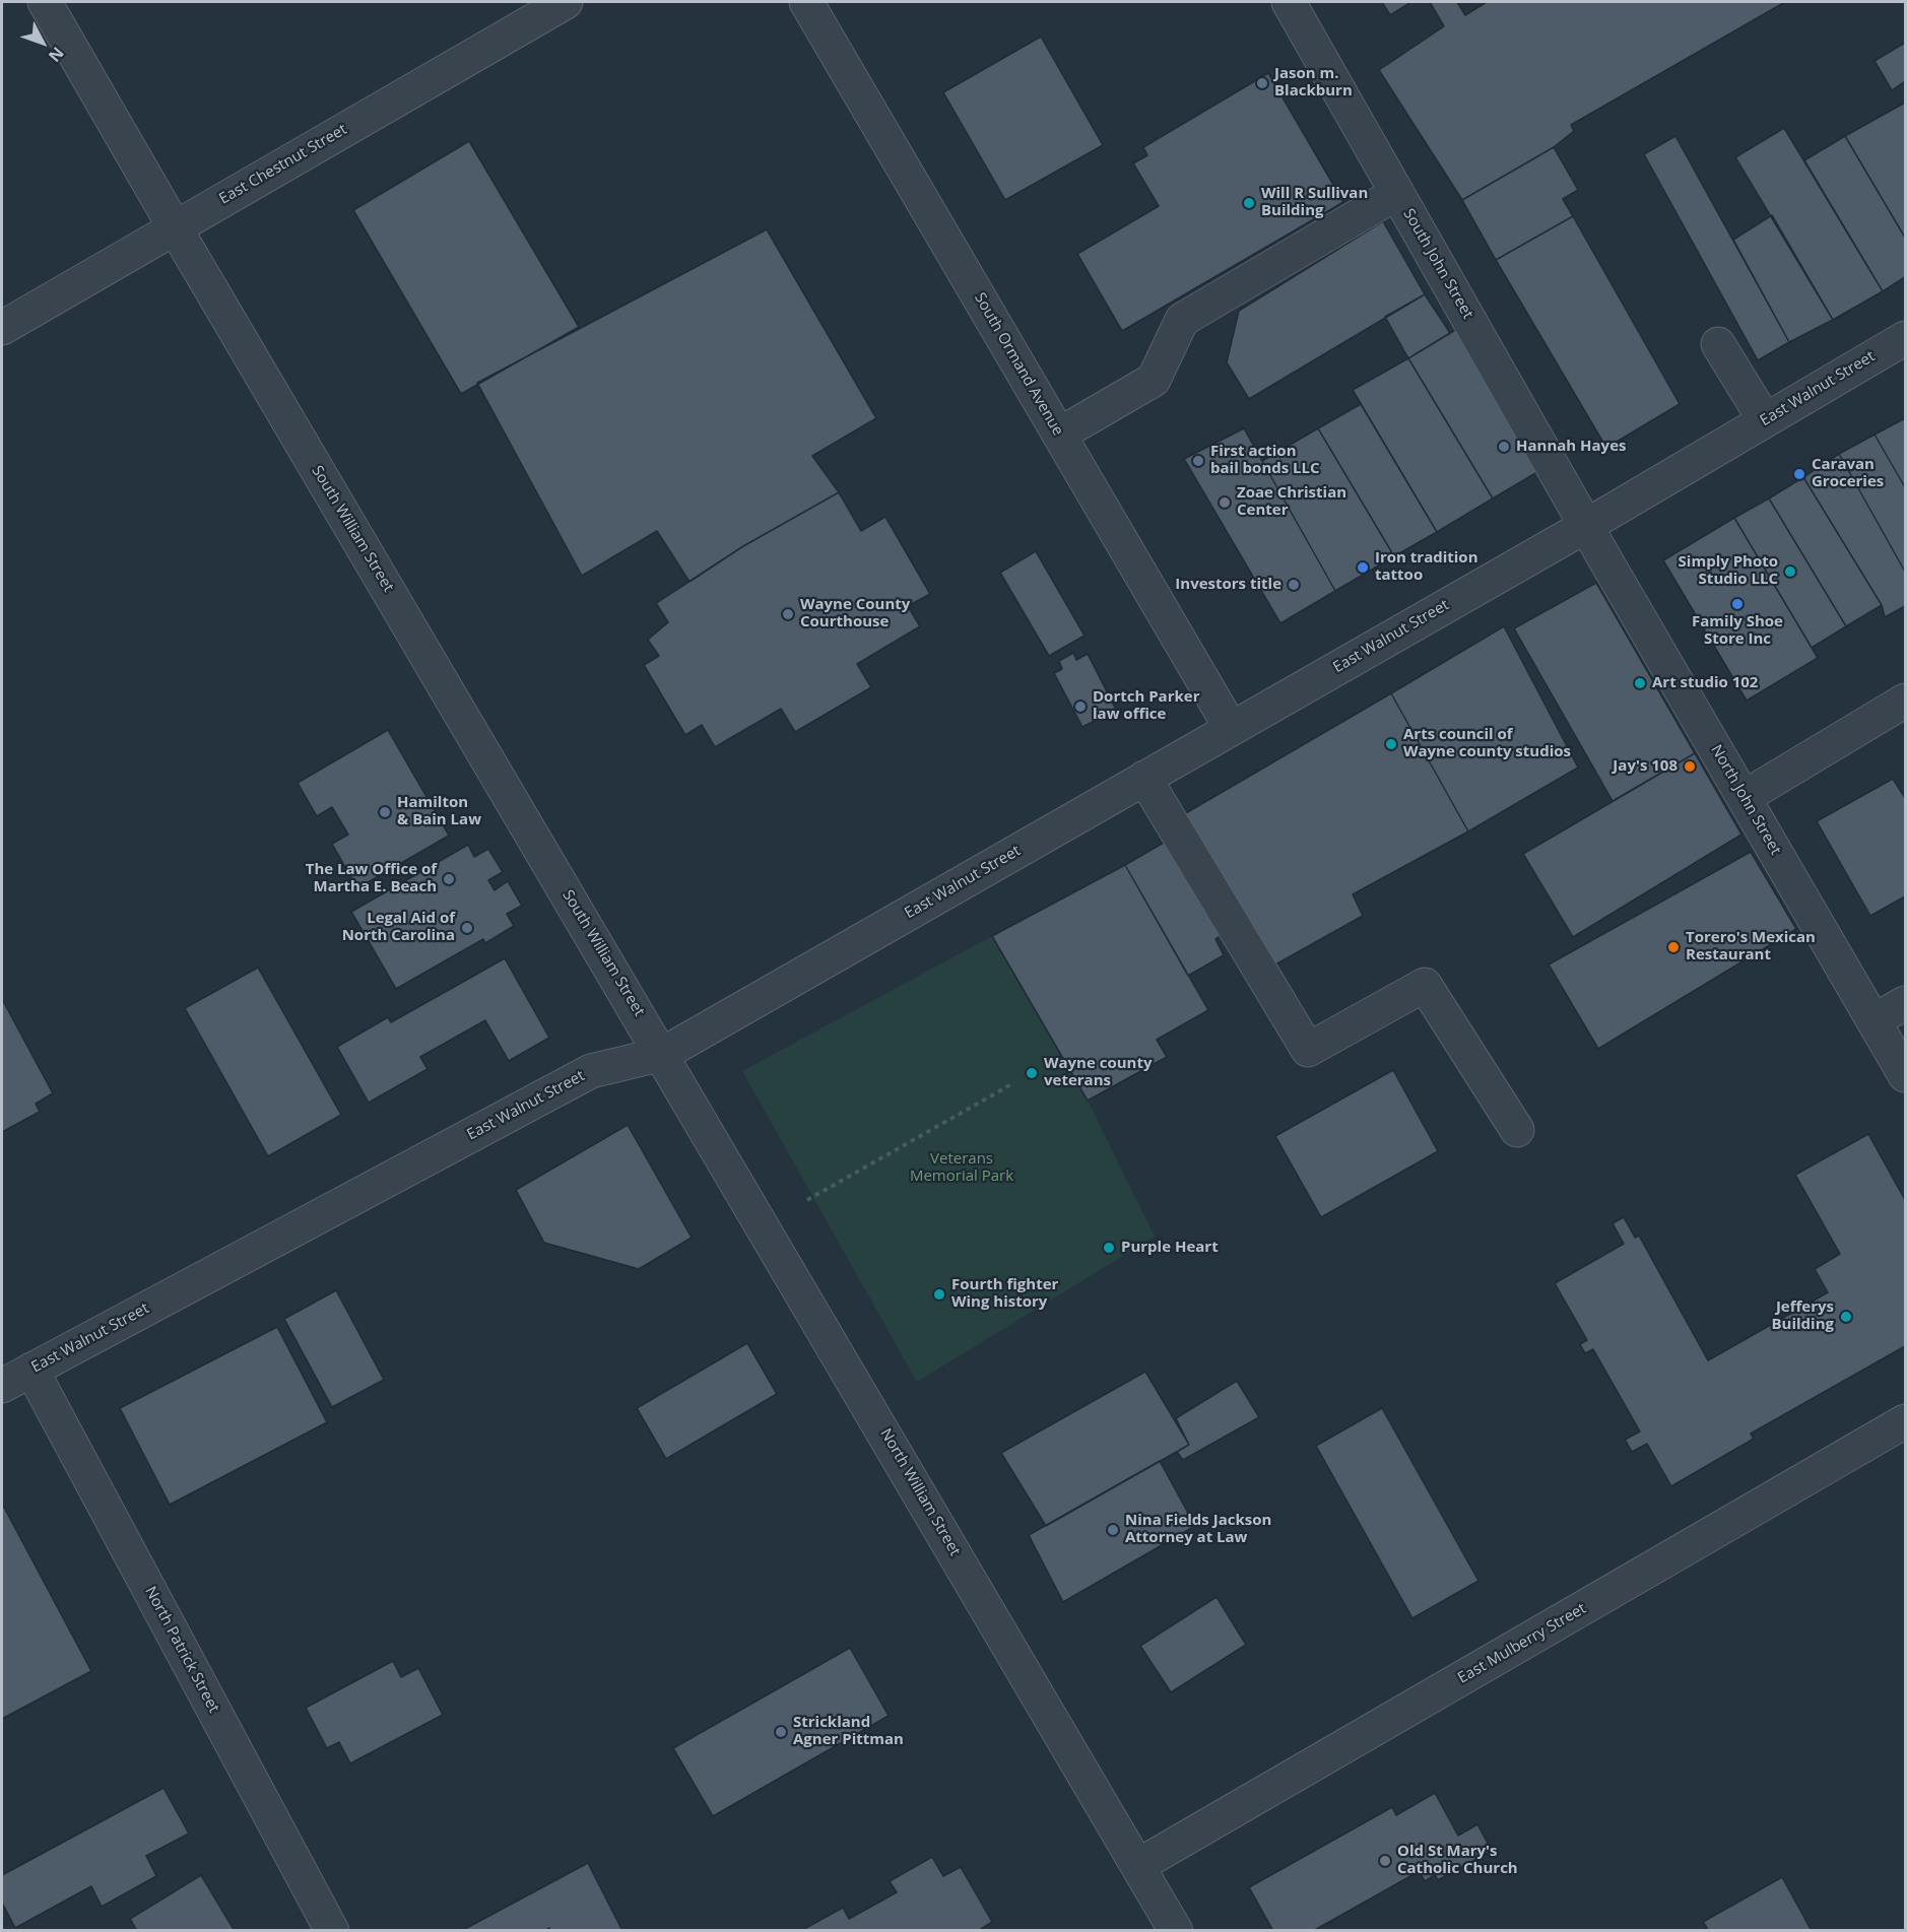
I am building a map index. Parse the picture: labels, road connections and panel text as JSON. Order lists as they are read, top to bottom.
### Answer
{
  "streets": {
    "street": [
      "East Chestnut Street",
      "South John Street",
      "South Ormand Avenue",
      "East Walnut Street",
      "South William Street",
      "North John Street",
      "North William Street",
      "East Mulberry Street",
      "North Patrick Street"
    ]
  },
  "crossings": [
    ["East Chestnut Street", "South William Street"],
    ["South John Street", "East Walnut Street"],
    ["South John Street", "North John Street"],
    ["South Ormand Avenue", "East Walnut Street"],
    ["East Walnut Street", "South William Street"],
    ["East Walnut Street", "North John Street"],
    ["East Walnut Street", "North William Street"],
    ["East Walnut Street", "North Patrick Street"],
    ["South William Street", "North William Street"],
    ["North William Street", "East Mulberry Street"]
  ],
  "parks": ["Veterans Memorial Park"],
  "places": [
    "Jason m. Blackburn",
    "Will R Sullivan Building",
    "Hannah Hayes",
    "First action bail bonds LLC",
    "Caravan Groceries",
    "Zoae Christian Center",
    "Iron tradition tattoo",
    "Simply Photo Studio LLC",
    "Investors title",
    "Family Shoe Store Inc",
    "Wayne County Courthouse",
    "Art studio 102",
    "Dortch Parker law office",
    "Arts council of Wayne county studios",
    "Jay's 108",
    "Hamilton & Bain Law",
    "The Law Office of Martha E. Beach",
    "Legal Aid of North Carolina",
    "Torero's Mexican Restaurant",
    "Wayne county veterans",
    "Purple Heart",
    "Fourth fighter Wing history",
    "Jefferys Building",
    "Nina Fields Jackson Attorney at Law",
    "Strickland Agner Pittman",
    "Old St Mary's Catholic Church"
  ],
  "north": "bottom right"
}
